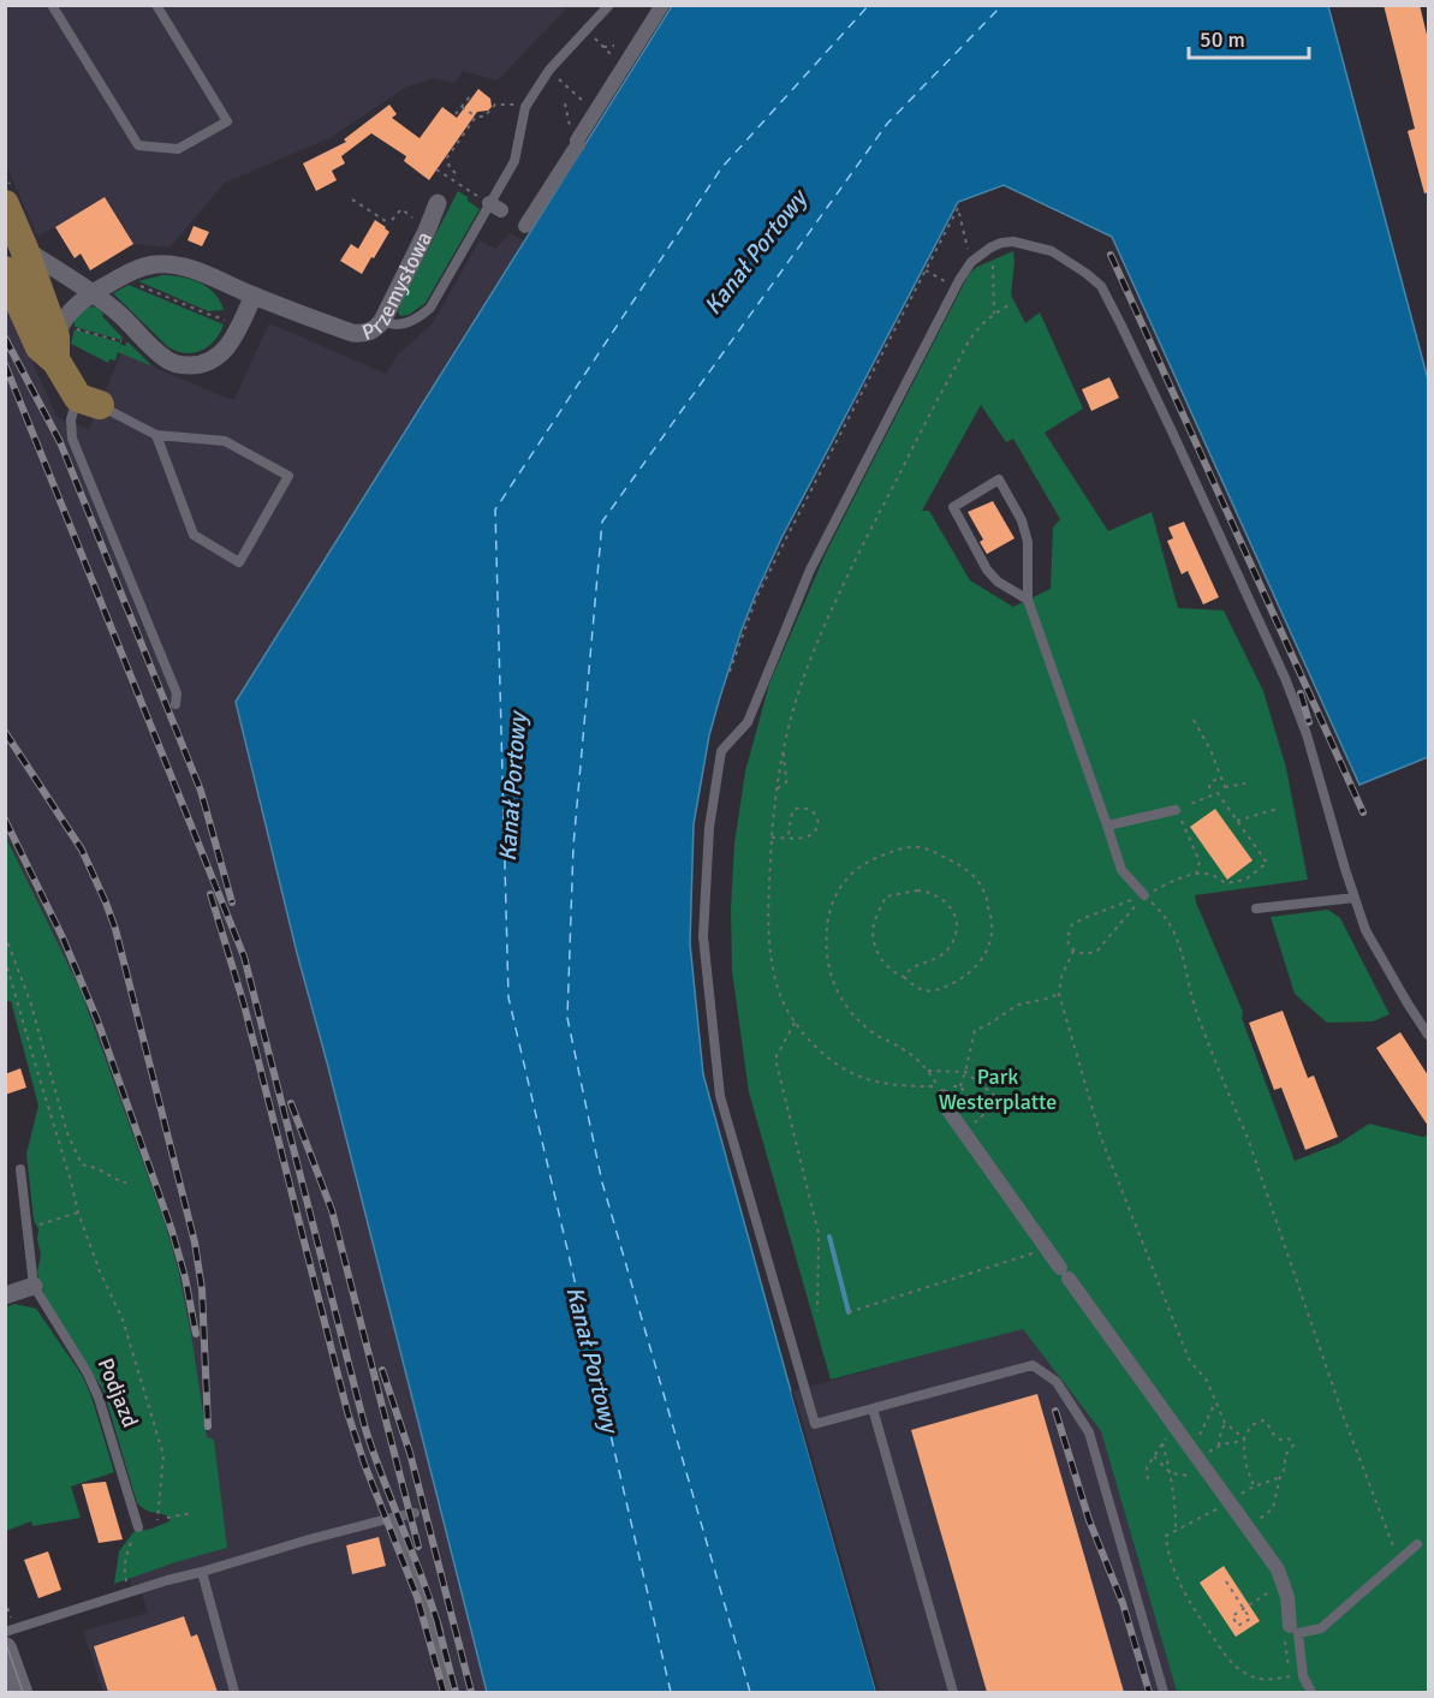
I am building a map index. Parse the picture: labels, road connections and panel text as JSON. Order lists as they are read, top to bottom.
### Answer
{
  "streets": {
    "street": ["Przemysłowa"],
    "lane": ["Podjazd"]
  },
  "water": ["Kanał Portowy"],
  "parks": ["Park Westerplatte"],
  "scale_bar": "50 m"
}
